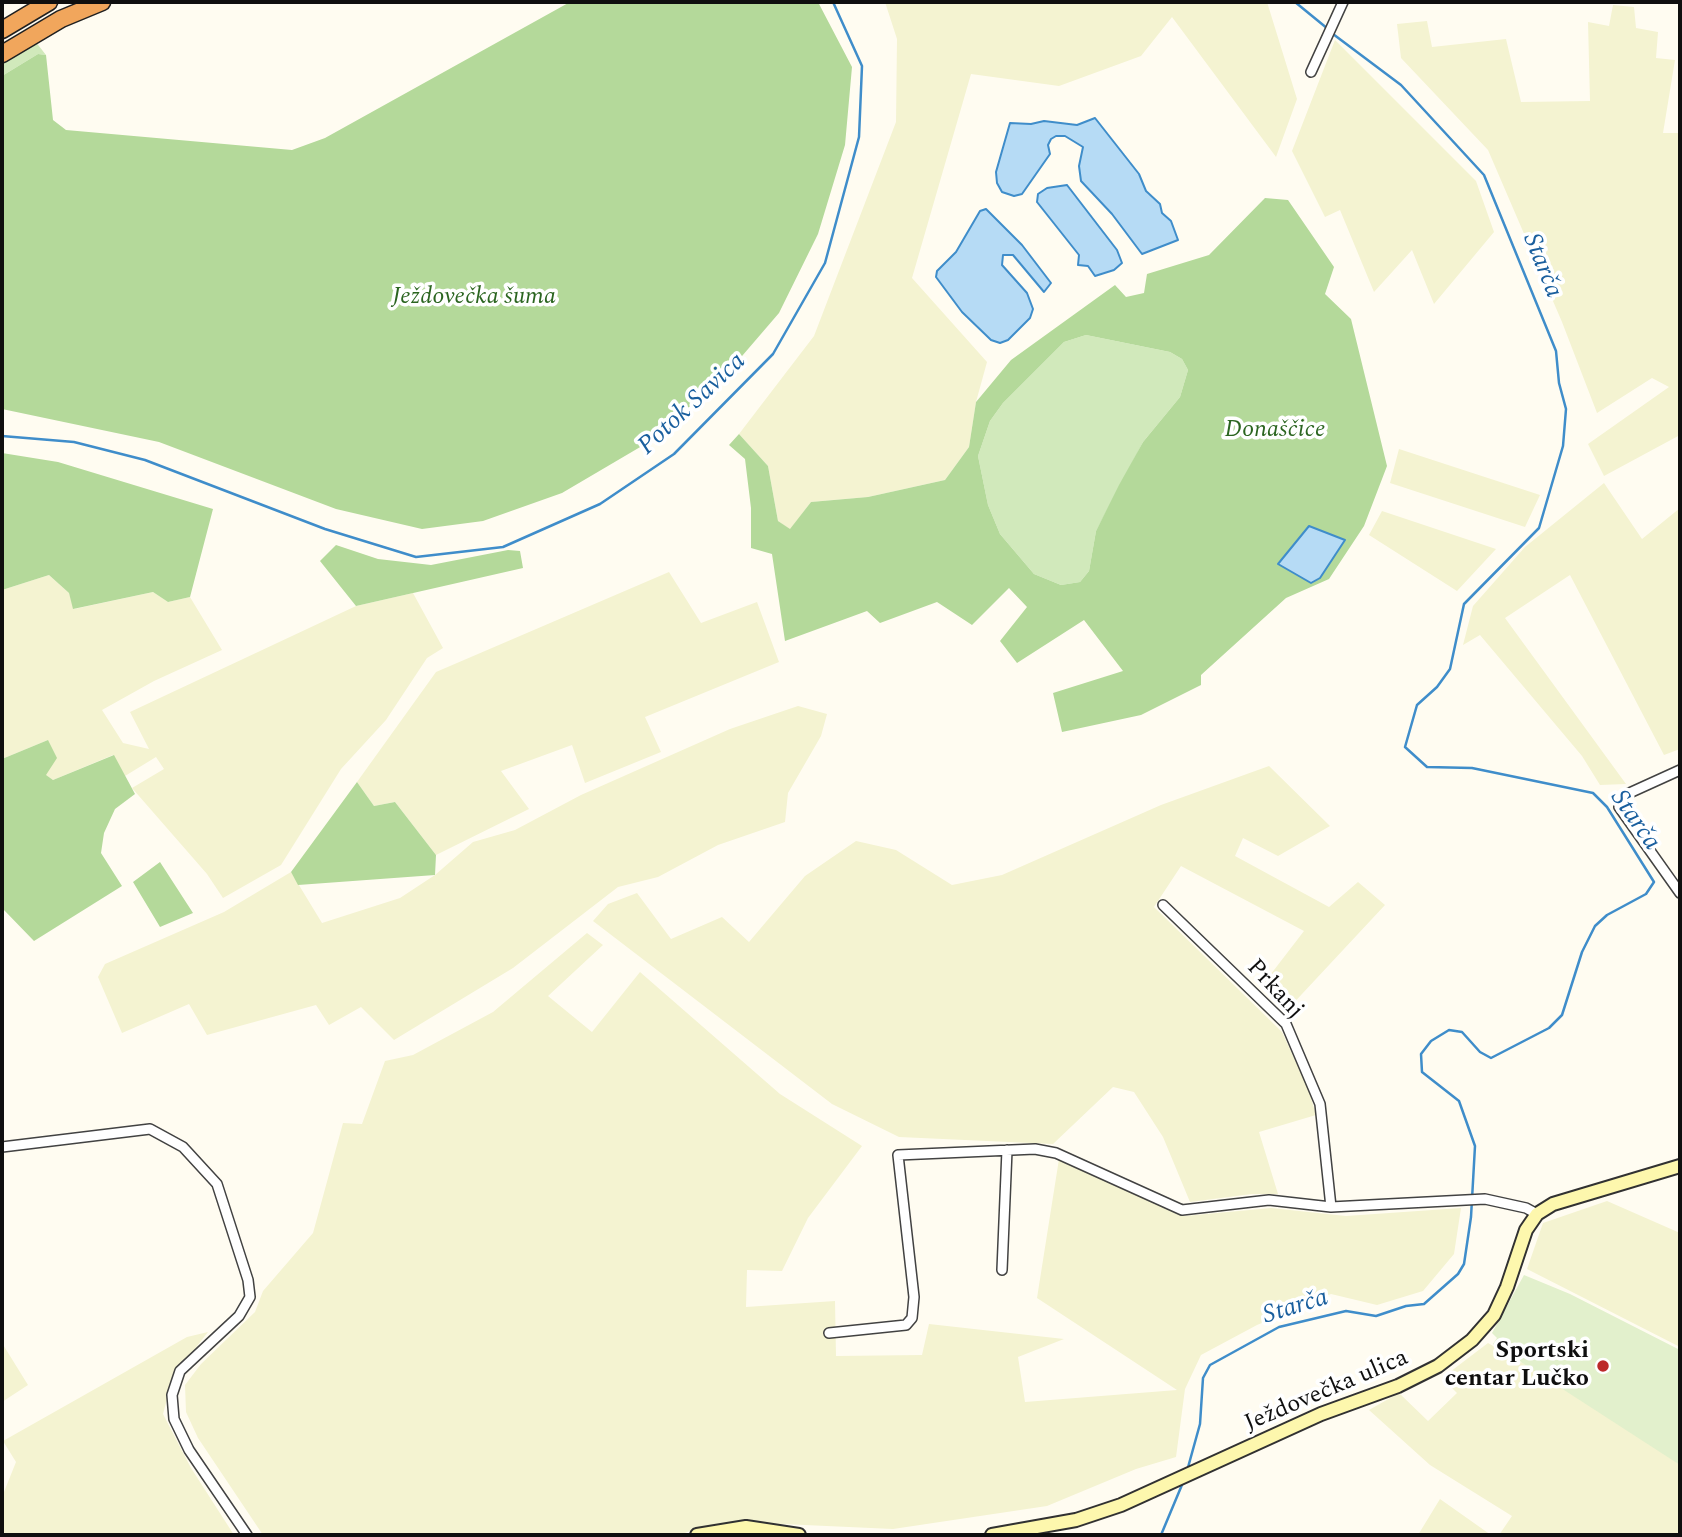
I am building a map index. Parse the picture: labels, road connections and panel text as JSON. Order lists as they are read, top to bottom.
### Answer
{
  "streets": {
    "main road": ["Ježdovečka ulica"],
    "street": ["Prkanj"]
  },
  "water": ["Starča", "Potok Savica"],
  "parks": ["Ježdovečka šuma", "Donaščice"],
  "places": ["Sportski centar Lučko"]
}
